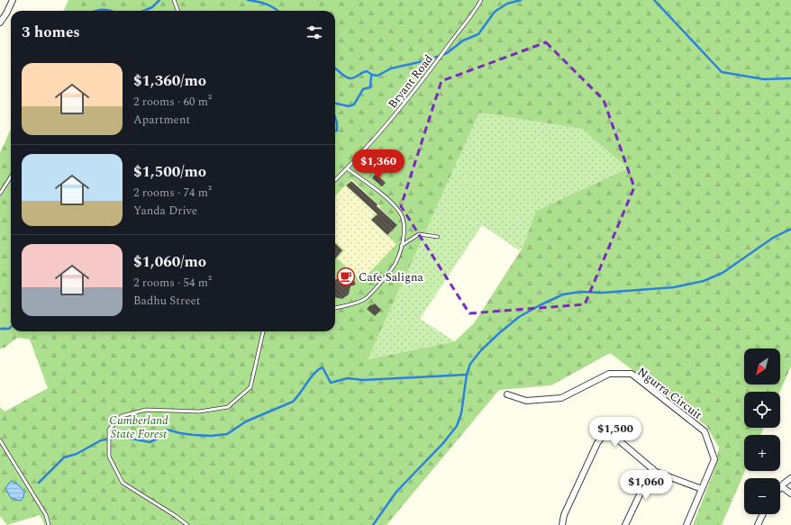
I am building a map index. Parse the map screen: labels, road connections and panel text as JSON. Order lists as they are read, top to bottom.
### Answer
{
  "streets": {
    "street": ["Ngurra Circuit"],
    "lane": ["Bryant Road"]
  },
  "parks": ["Cumberland State Forest"],
  "places": {
    "cafe": ["Cafe Saligna"]
  },
  "north": "bottom left",
  "page": {
    "heading": "3 homes",
    "list": [
      {
        "name": "$1,360/mo",
        "note": "2 rooms · 60 m² · Apartment"
      },
      {
        "name": "$1,500/mo",
        "note": "2 rooms · 74 m² · Yanda Drive"
      },
      {
        "name": "$1,060/mo",
        "note": "2 rooms · 54 m² · Badhu Street"
      }
    ],
    "price": ["$1,360", "$1,500", "$1,060"],
    "map_buttons": ["+", "−"]
  }
}
